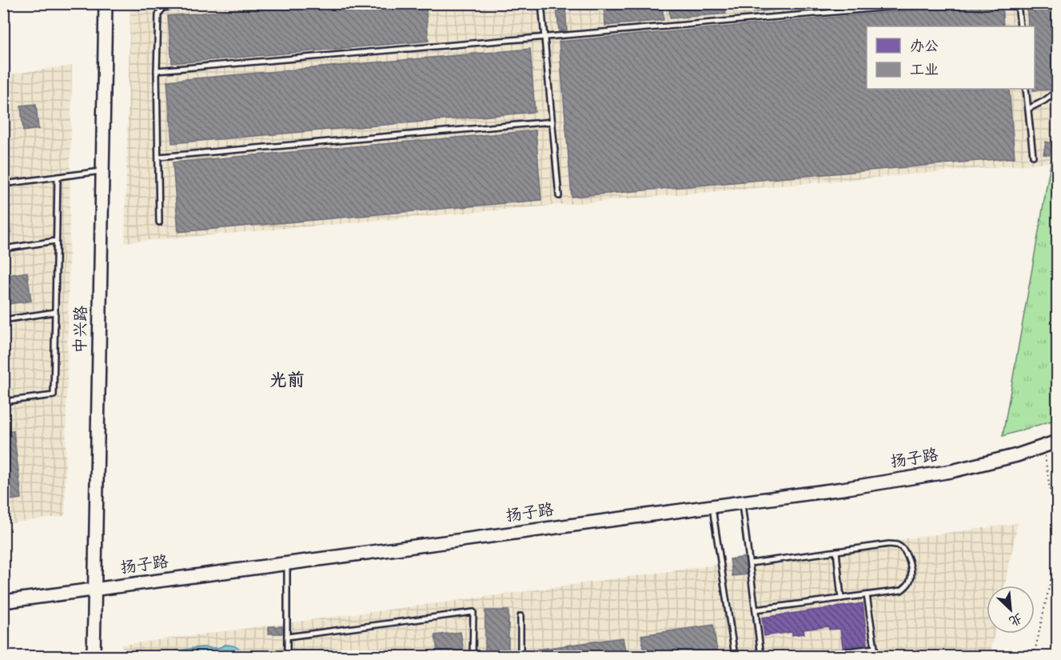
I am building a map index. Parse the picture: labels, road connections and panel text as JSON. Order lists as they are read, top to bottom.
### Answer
{
  "streets": {
    "street": ["中兴路", "扬子路"]
  },
  "crossings": [
    ["中兴路", "扬子路"]
  ],
  "districts": ["光前"],
  "legend": ["办公", "工业"],
  "north": "bottom right"
}
